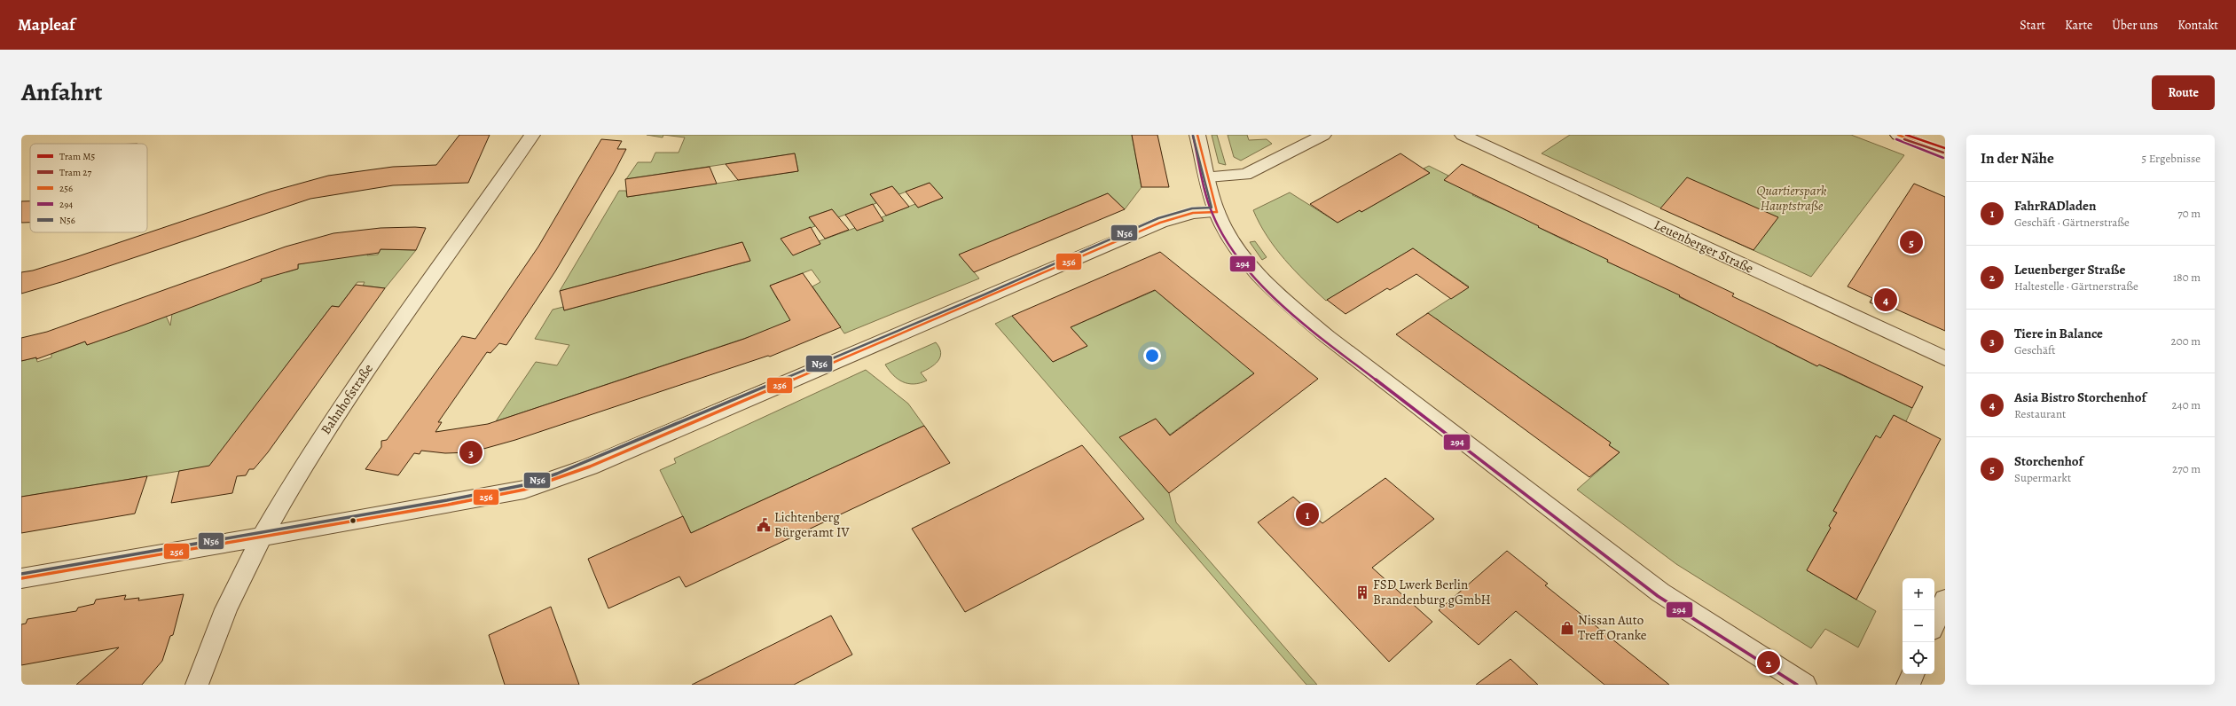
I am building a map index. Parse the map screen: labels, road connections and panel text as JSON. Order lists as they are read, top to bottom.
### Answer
{
  "streets": {
    "street": ["Leuenberger Straße", "Bahnhofstraße"]
  },
  "parks": ["Quartierspark Hauptstraße"],
  "places": {
    "public building": ["Lichtenberg Bürgeramt IV"],
    "building": ["FSD Lwerk Berlin Brandenburg gGmbH"],
    "shop": ["Nissan Auto Treff Oranke"]
  },
  "lines": [
    "tram line M5",
    "transit line 256",
    "transit line N56",
    "transit line 294",
    "tram line 27"
  ],
  "legend": [
    "Tram M5",
    "Tram 27",
    "256",
    "294",
    "N56"
  ],
  "page": {
    "header": "Mapleaf",
    "nav": [
      "Start",
      "Karte",
      "Über uns",
      "Kontakt"
    ],
    "title": "Anfahrt",
    "buttons": "Route",
    "heading": ["In der Nähe", "5 Ergebnisse"],
    "list": [
      {
        "mark": "1",
        "name": "FahrRADladen",
        "note": "Geschäft · Gärtnerstraße",
        "value": "70 m"
      },
      {
        "mark": "2",
        "name": "Leuenberger Straße",
        "note": "Haltestelle · Gärtnerstraße",
        "value": "180 m"
      },
      {
        "mark": "3",
        "name": "Tiere in Balance",
        "note": "Geschäft",
        "value": "200 m"
      },
      {
        "mark": "4",
        "name": "Asia Bistro Storchenhof",
        "note": "Restaurant",
        "value": "240 m"
      },
      {
        "mark": "5",
        "name": "Storchenhof",
        "note": "Supermarkt",
        "value": "270 m"
      }
    ],
    "pins": [
      "5",
      "4",
      "3",
      "1",
      "2"
    ],
    "map_buttons": ["+", "−"]
  }
}
